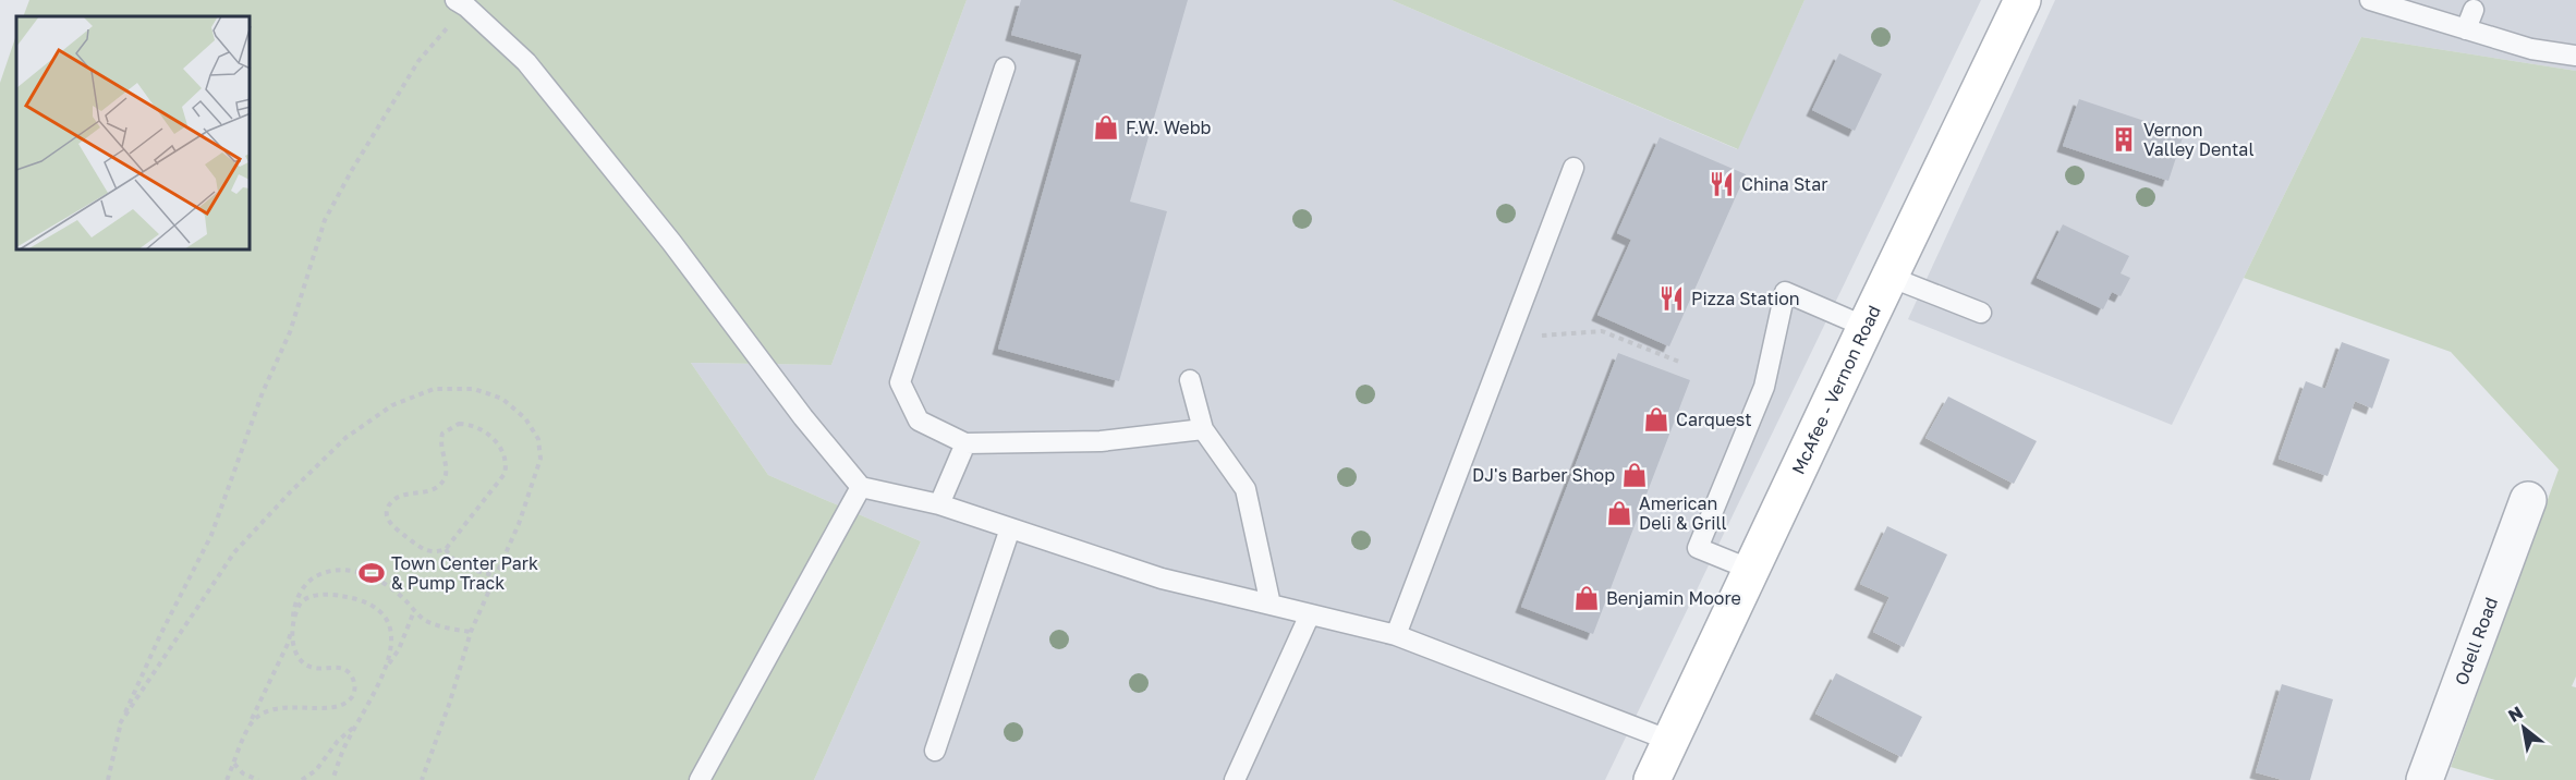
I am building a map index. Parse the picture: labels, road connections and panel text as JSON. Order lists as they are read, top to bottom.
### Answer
{
  "streets": {
    "main road": ["McAfee - Vernon Road"],
    "street": ["Odell Road"]
  },
  "places": {
    "shop": [
      "F.W. Webb",
      "Carquest",
      "DJ's Barber Shop",
      "American Deli & Grill",
      "Benjamin Moore"
    ],
    "building": ["Vernon Valley Dental"],
    "restaurant": ["China Star", "Pizza Station"],
    "sports": ["Town Center Park & Pump Track"]
  },
  "north": "top left"
}
